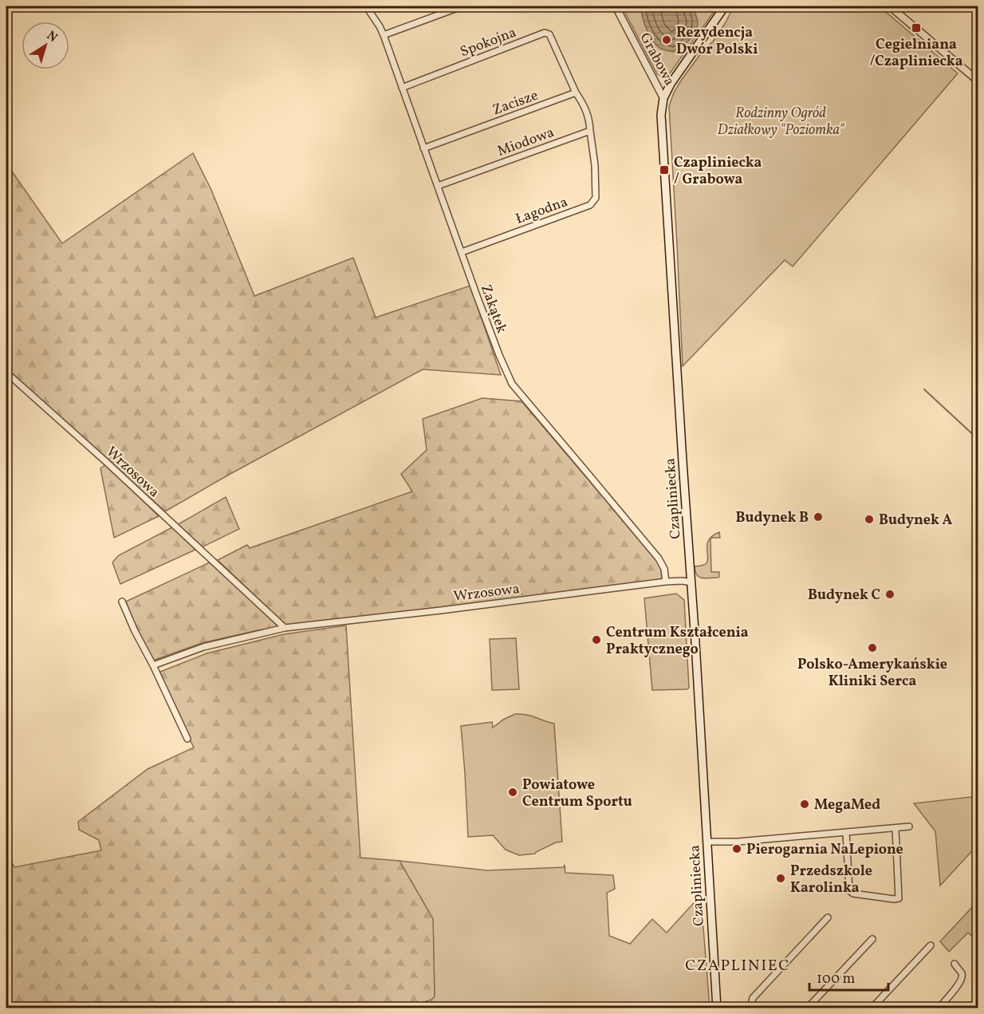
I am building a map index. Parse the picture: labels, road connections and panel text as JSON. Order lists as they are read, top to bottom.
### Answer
{
  "streets": {
    "main road": ["Czapliniecka"],
    "street": [
      "Spokojna",
      "Grabowa",
      "Zacisze",
      "Miodowa",
      "Łagodna",
      "Zakątek",
      "Wrzosowa"
    ]
  },
  "crossings": [
    ["Spokojna", "Zacisze"],
    ["Spokojna", "Zakątek"],
    ["Grabowa", "Czapliniecka"],
    ["Zacisze", "Zakątek"],
    ["Miodowa", "Łagodna"],
    ["Miodowa", "Zakątek"],
    ["Łagodna", "Zakątek"],
    ["Zakątek", "Wrzosowa"],
    ["Wrzosowa", "Czapliniecka"]
  ],
  "districts": ["CZAPLINIEC"],
  "parks": ["Rodzinny Ogród Działkowy \"Poziomka\""],
  "places": {
    "transit": ["Cegielniana /Czapliniecka", "Czapliniecka / Grabowa"],
    "other": [
      "Rezydencja Dwór Polski",
      "Budynek B",
      "Budynek A",
      "Budynek C",
      "Centrum Kształcenia Praktycznego",
      "Polsko-Amerykańskie Kliniki Serca",
      "Powiatowe Centrum Sportu",
      "MegaMed",
      "Pierogarnia NaLepione",
      "Przedszkole Karolinka"
    ]
  },
  "scale_bar": "100 m",
  "north": "top right"
}
